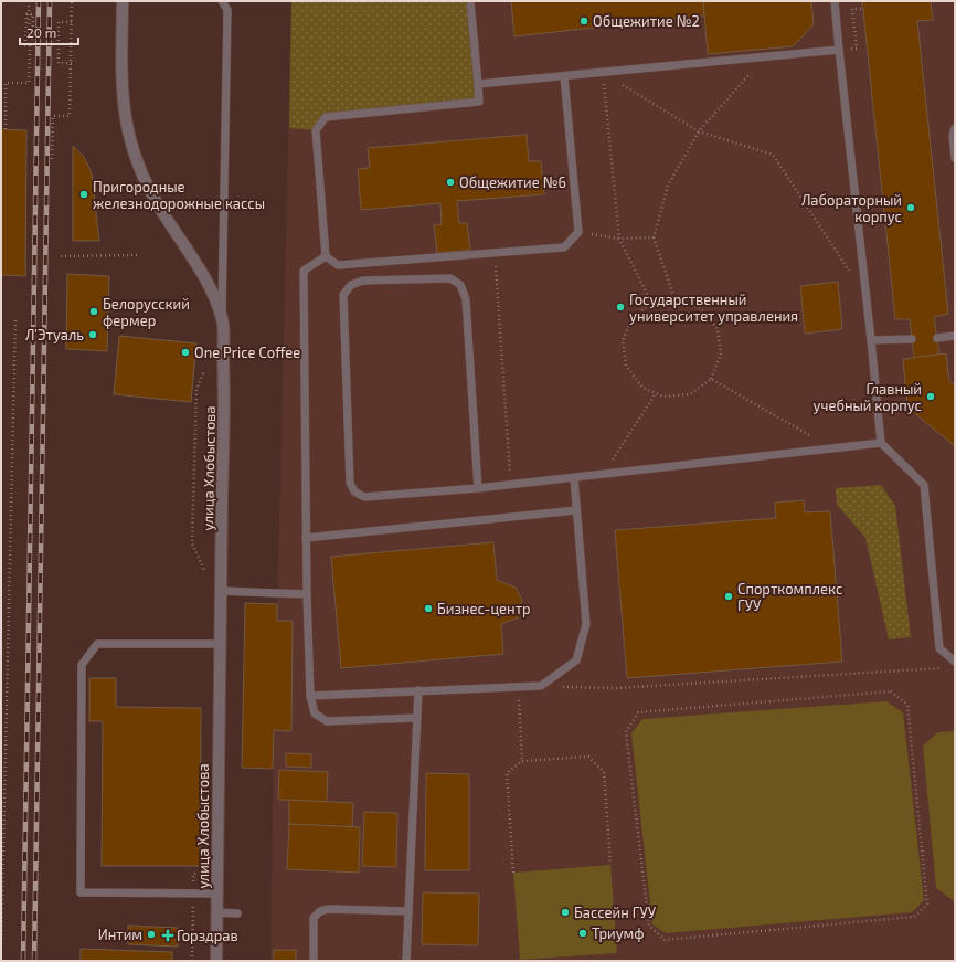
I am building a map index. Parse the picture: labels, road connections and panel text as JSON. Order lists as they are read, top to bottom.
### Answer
{
  "streets": {
    "street": ["улица Хлобыстова"]
  },
  "places": {
    "other": [
      "Общежитие №2",
      "Общежитие №6",
      "Пригородные железнодорожные кассы",
      "Лабораторный корпус",
      "Государственный университет управления",
      "Белорусский фермер",
      "Л'Этуаль",
      "One Price Coffee",
      "Главный учебный корпус",
      "Спорткомплекс ГУУ",
      "Бизнес-центр",
      "Бассейн ГУУ",
      "Триумф",
      "Интим"
    ],
    "health": ["Горздрав"]
  },
  "scale_bar": "20 m"
}
